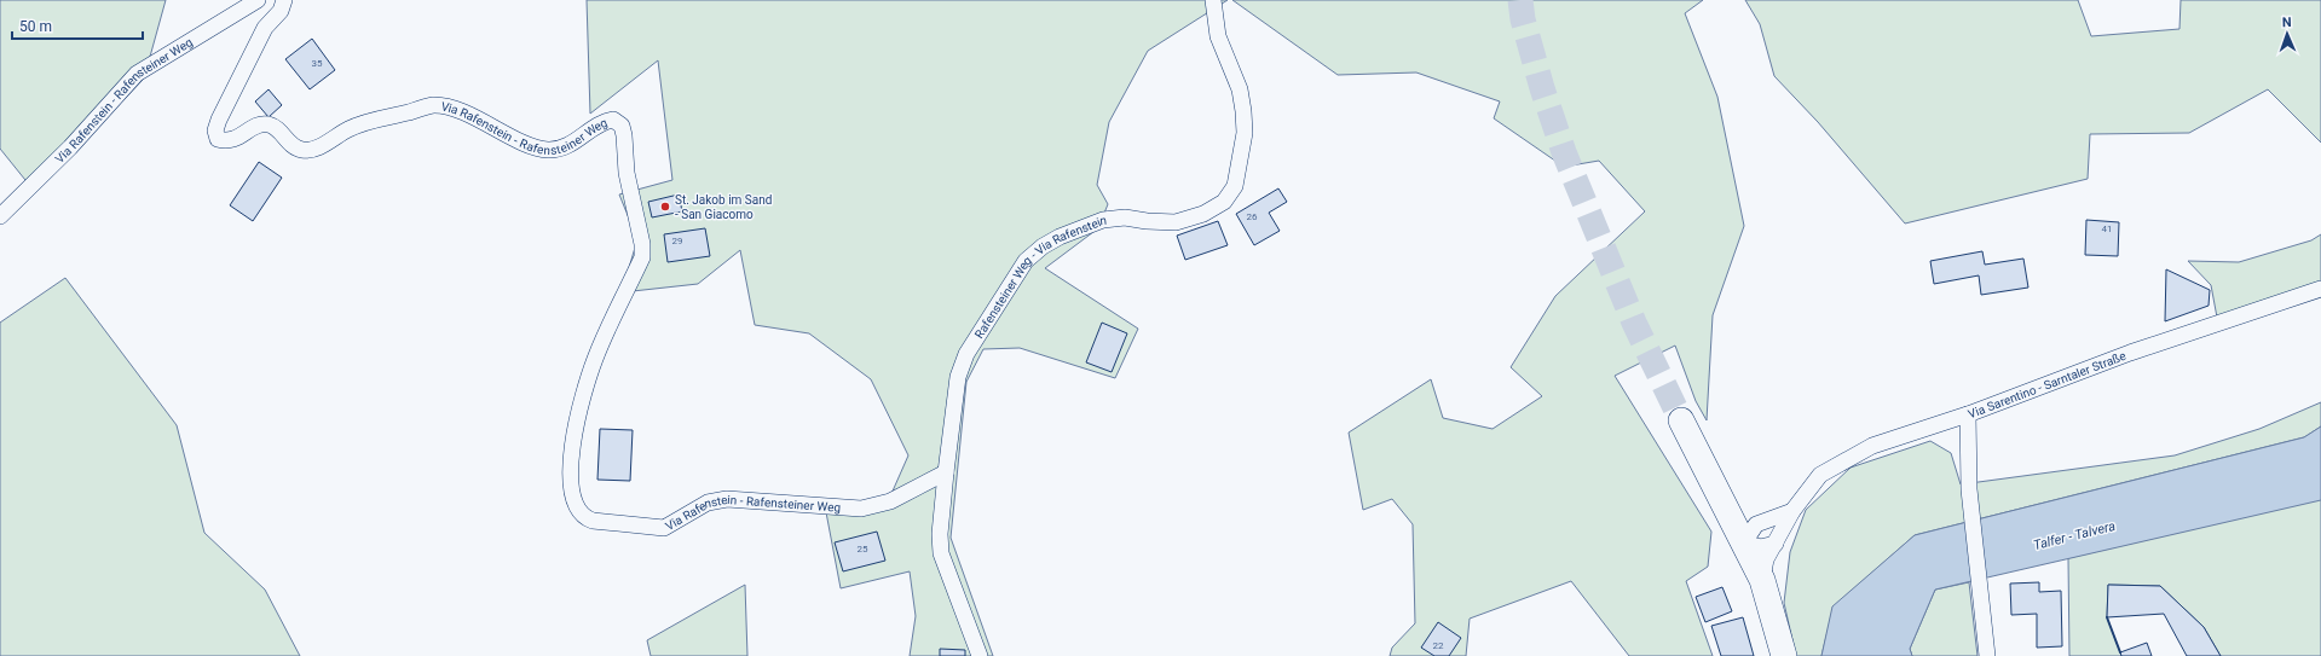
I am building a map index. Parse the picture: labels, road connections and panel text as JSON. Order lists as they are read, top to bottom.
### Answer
{
  "streets": {
    "street": ["Via Rafenstein - Rafensteiner Weg", "Rafensteiner Weg - Via Rafenstein", "Via Sarentino - Sarntaler Straße"]
  },
  "crossings": [
    ["Via Rafenstein - Rafensteiner Weg", "Rafensteiner Weg - Via Rafenstein"]
  ],
  "water": ["Talfer - Talvera"],
  "places": ["St. Jakob im Sand - San Giacomo"],
  "house_numbers": [
    "35",
    "26",
    "41",
    "29",
    "25",
    "22"
  ],
  "scale_bar": "50 m",
  "north": "top"
}
